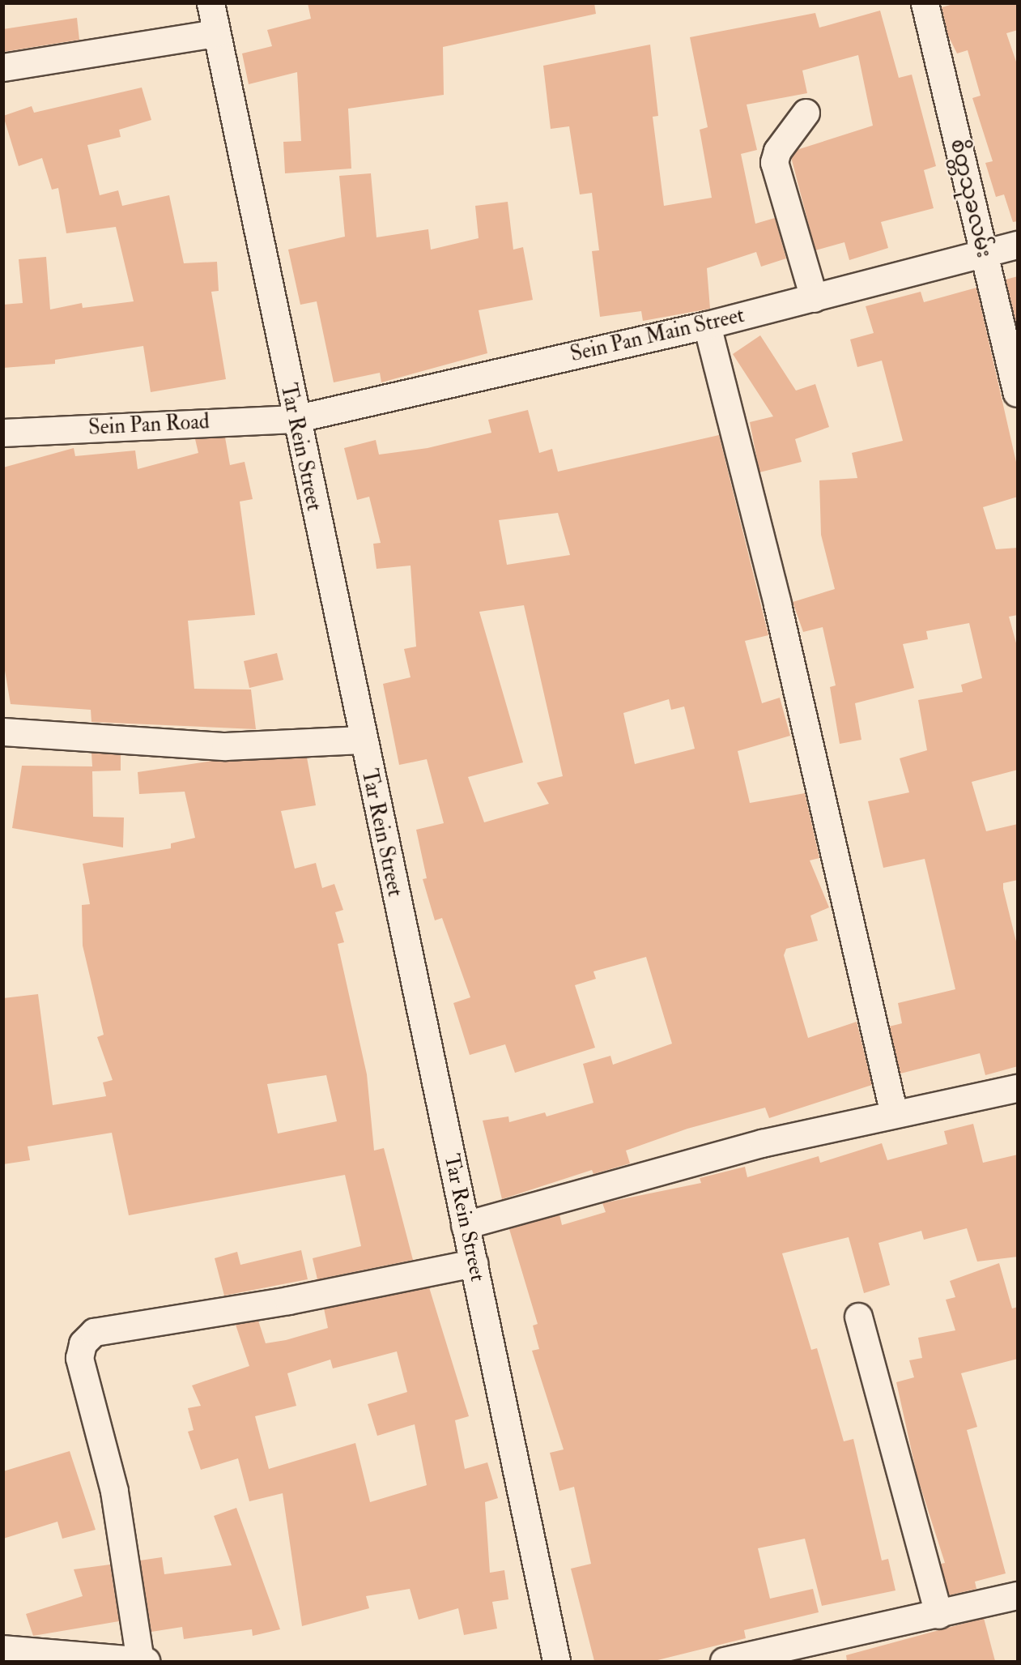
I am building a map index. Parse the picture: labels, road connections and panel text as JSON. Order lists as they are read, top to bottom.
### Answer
{
  "streets": {
    "street": [
      "စိတ္တသုခလမ်း",
      "Sein Pan Main Street",
      "Sein Pan Road",
      "Tar Rein Street"
    ]
  },
  "crossings": [
    ["စိတ္တသုခလမ်း", "Sein Pan Main Street"],
    ["Sein Pan Main Street", "Sein Pan Road"],
    ["Sein Pan Main Street", "Tar Rein Street"],
    ["Sein Pan Road", "Tar Rein Street"]
  ]
}
